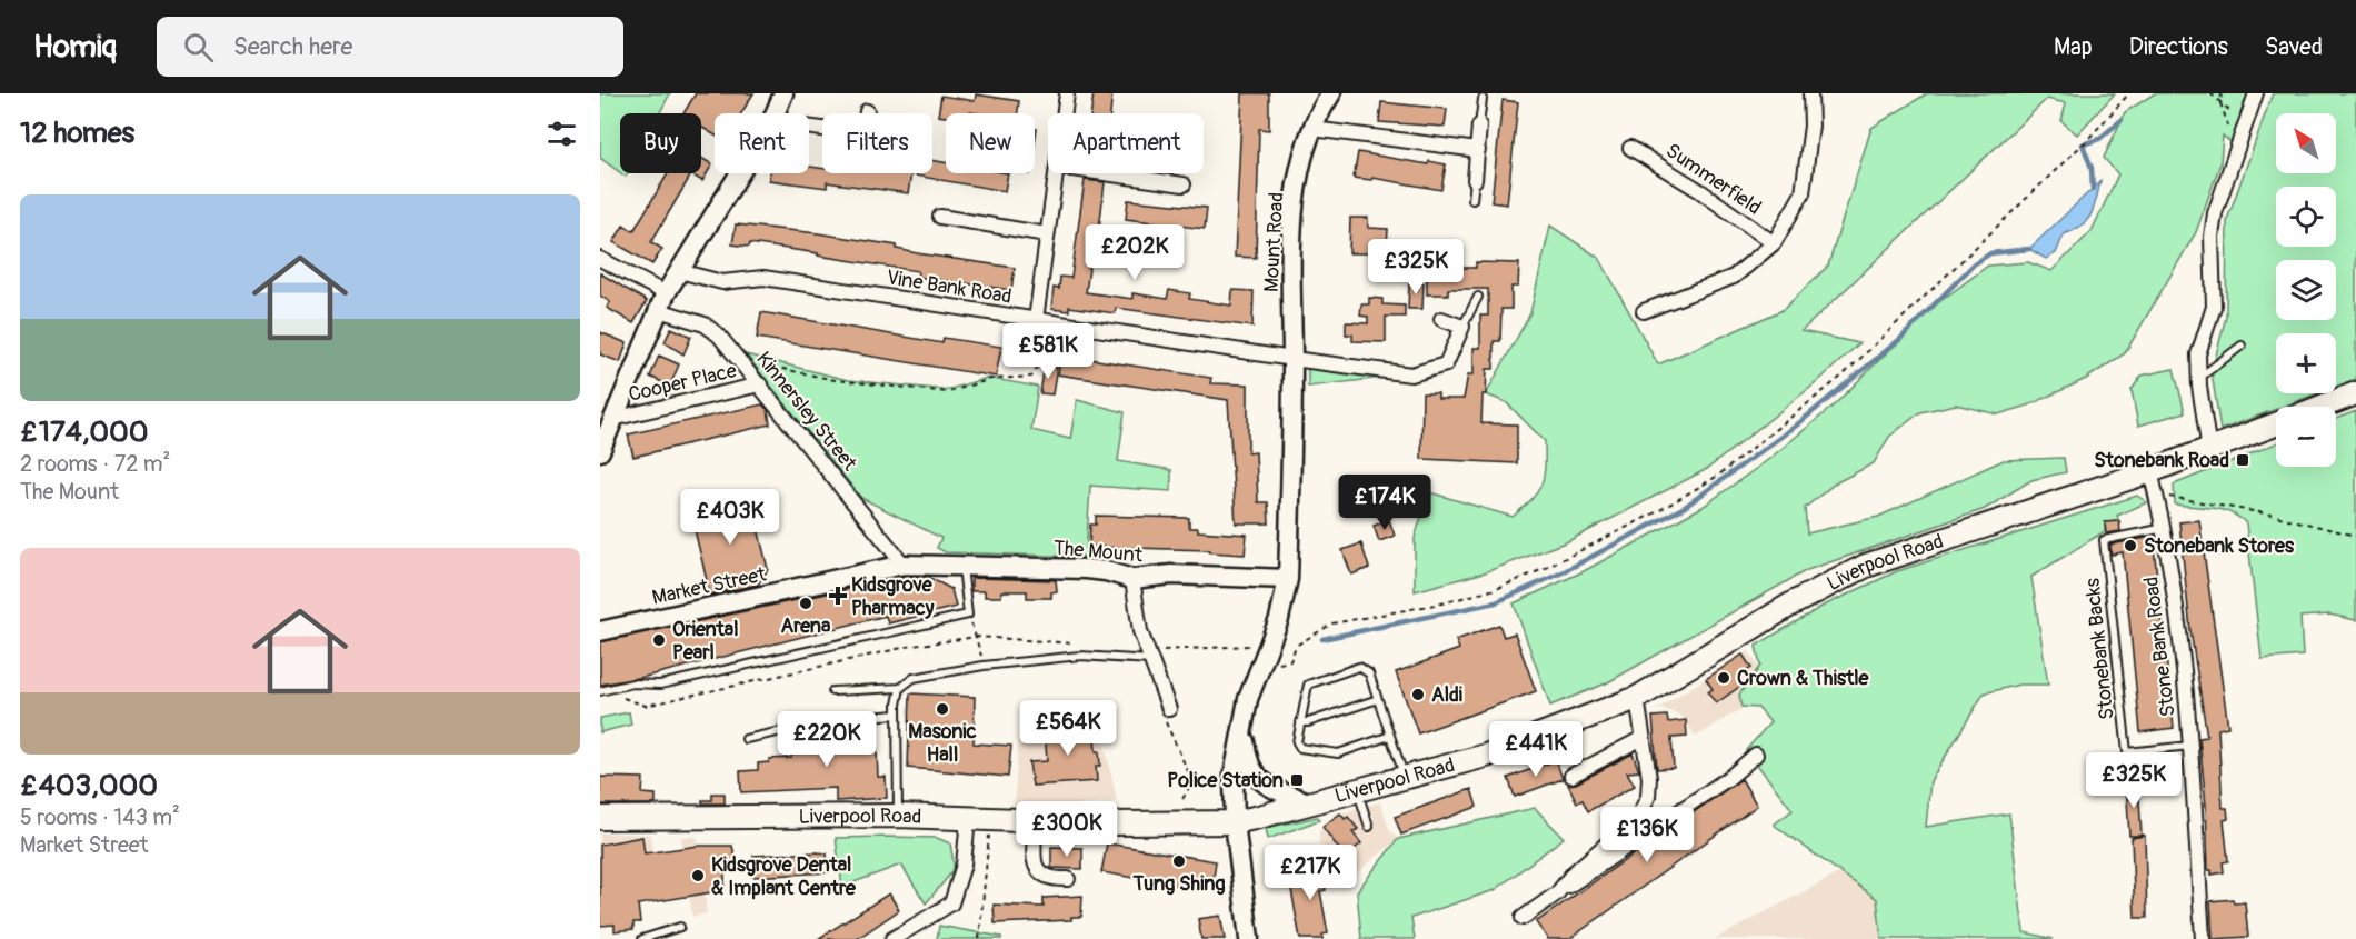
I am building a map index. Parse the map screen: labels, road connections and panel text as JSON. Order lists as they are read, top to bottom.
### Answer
{
  "streets": {
    "main road": ["Liverpool Road"],
    "street": [
      "Summerfield",
      "Mount Road",
      "Vine Bank Road",
      "Cooper Place",
      "Kinnersley Street",
      "The Mount",
      "Market Street",
      "Stone Bank Road"
    ],
    "lane": ["Stonebank Backs"]
  },
  "crossings": [
    ["Mount Road", "Vine Bank Road"],
    ["Cooper Place", "Kinnersley Street"],
    ["Kinnersley Street", "The Mount"],
    ["Kinnersley Street", "Market Street"],
    ["The Mount", "Market Street"],
    ["Liverpool Road", "Stone Bank Road"],
    ["Stone Bank Road", "Stonebank Backs"]
  ],
  "places": {
    "transit": ["Stonebank Road", "Police Station"],
    "other": [
      "Stonebank Stores",
      "Arena",
      "Oriental Pearl",
      "Crown & Thistle",
      "Aldi",
      "Masonic Hall",
      "Tung Shing",
      "Kidsgrove Dental & Implant Centre"
    ],
    "health": ["Kidsgrove Pharmacy"]
  },
  "north": "top left",
  "page": {
    "header": "Homiq",
    "search": "Search here",
    "nav": ["Map", "Directions", "Saved"],
    "heading": "12 homes",
    "map_buttons": ["+", "−"],
    "chip": [
      "Buy",
      "Rent",
      "Filters",
      "New",
      "Apartment"
    ],
    "list": [
      {
        "name": "£174,000",
        "note": "2 rooms · 72 m² · The Mount"
      },
      {
        "name": "£403,000",
        "note": "5 rooms · 143 m² · Market Street"
      }
    ],
    "price": [
      "£202K",
      "£325K",
      "£581K",
      "£174K",
      "£403K",
      "£564K",
      "£220K",
      "£441K",
      "£325K",
      "£300K",
      "£136K",
      "£217K"
    ]
  }
}
